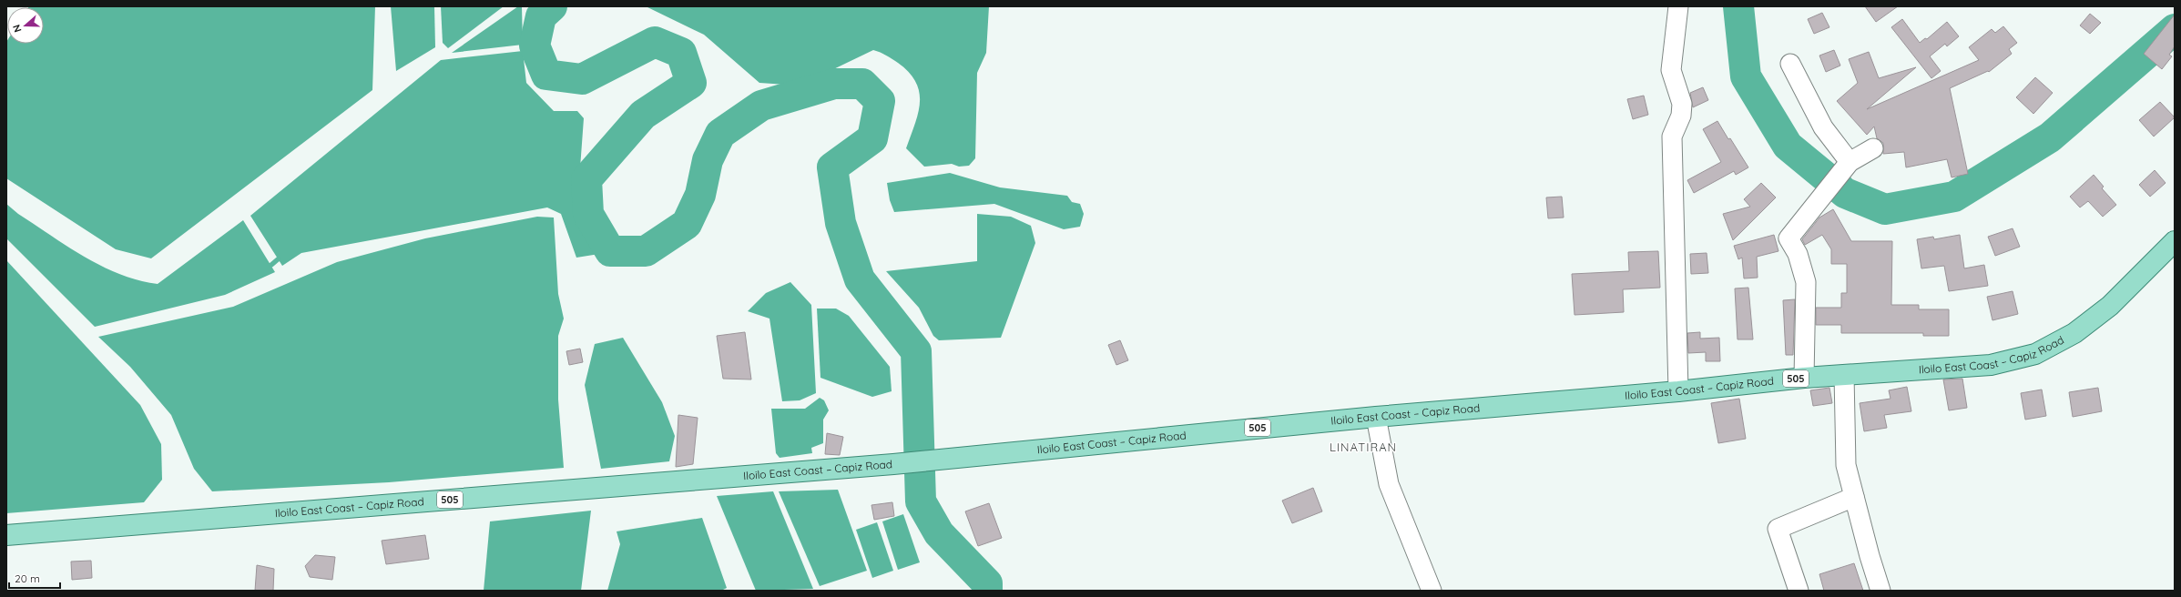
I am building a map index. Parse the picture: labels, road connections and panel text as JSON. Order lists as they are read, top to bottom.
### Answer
{
  "streets": {
    "main road": ["Iloilo East Coast – Capiz Road", "505"]
  },
  "districts": ["LINATIRAN"],
  "scale_bar": "20 m",
  "north": "left"
}
